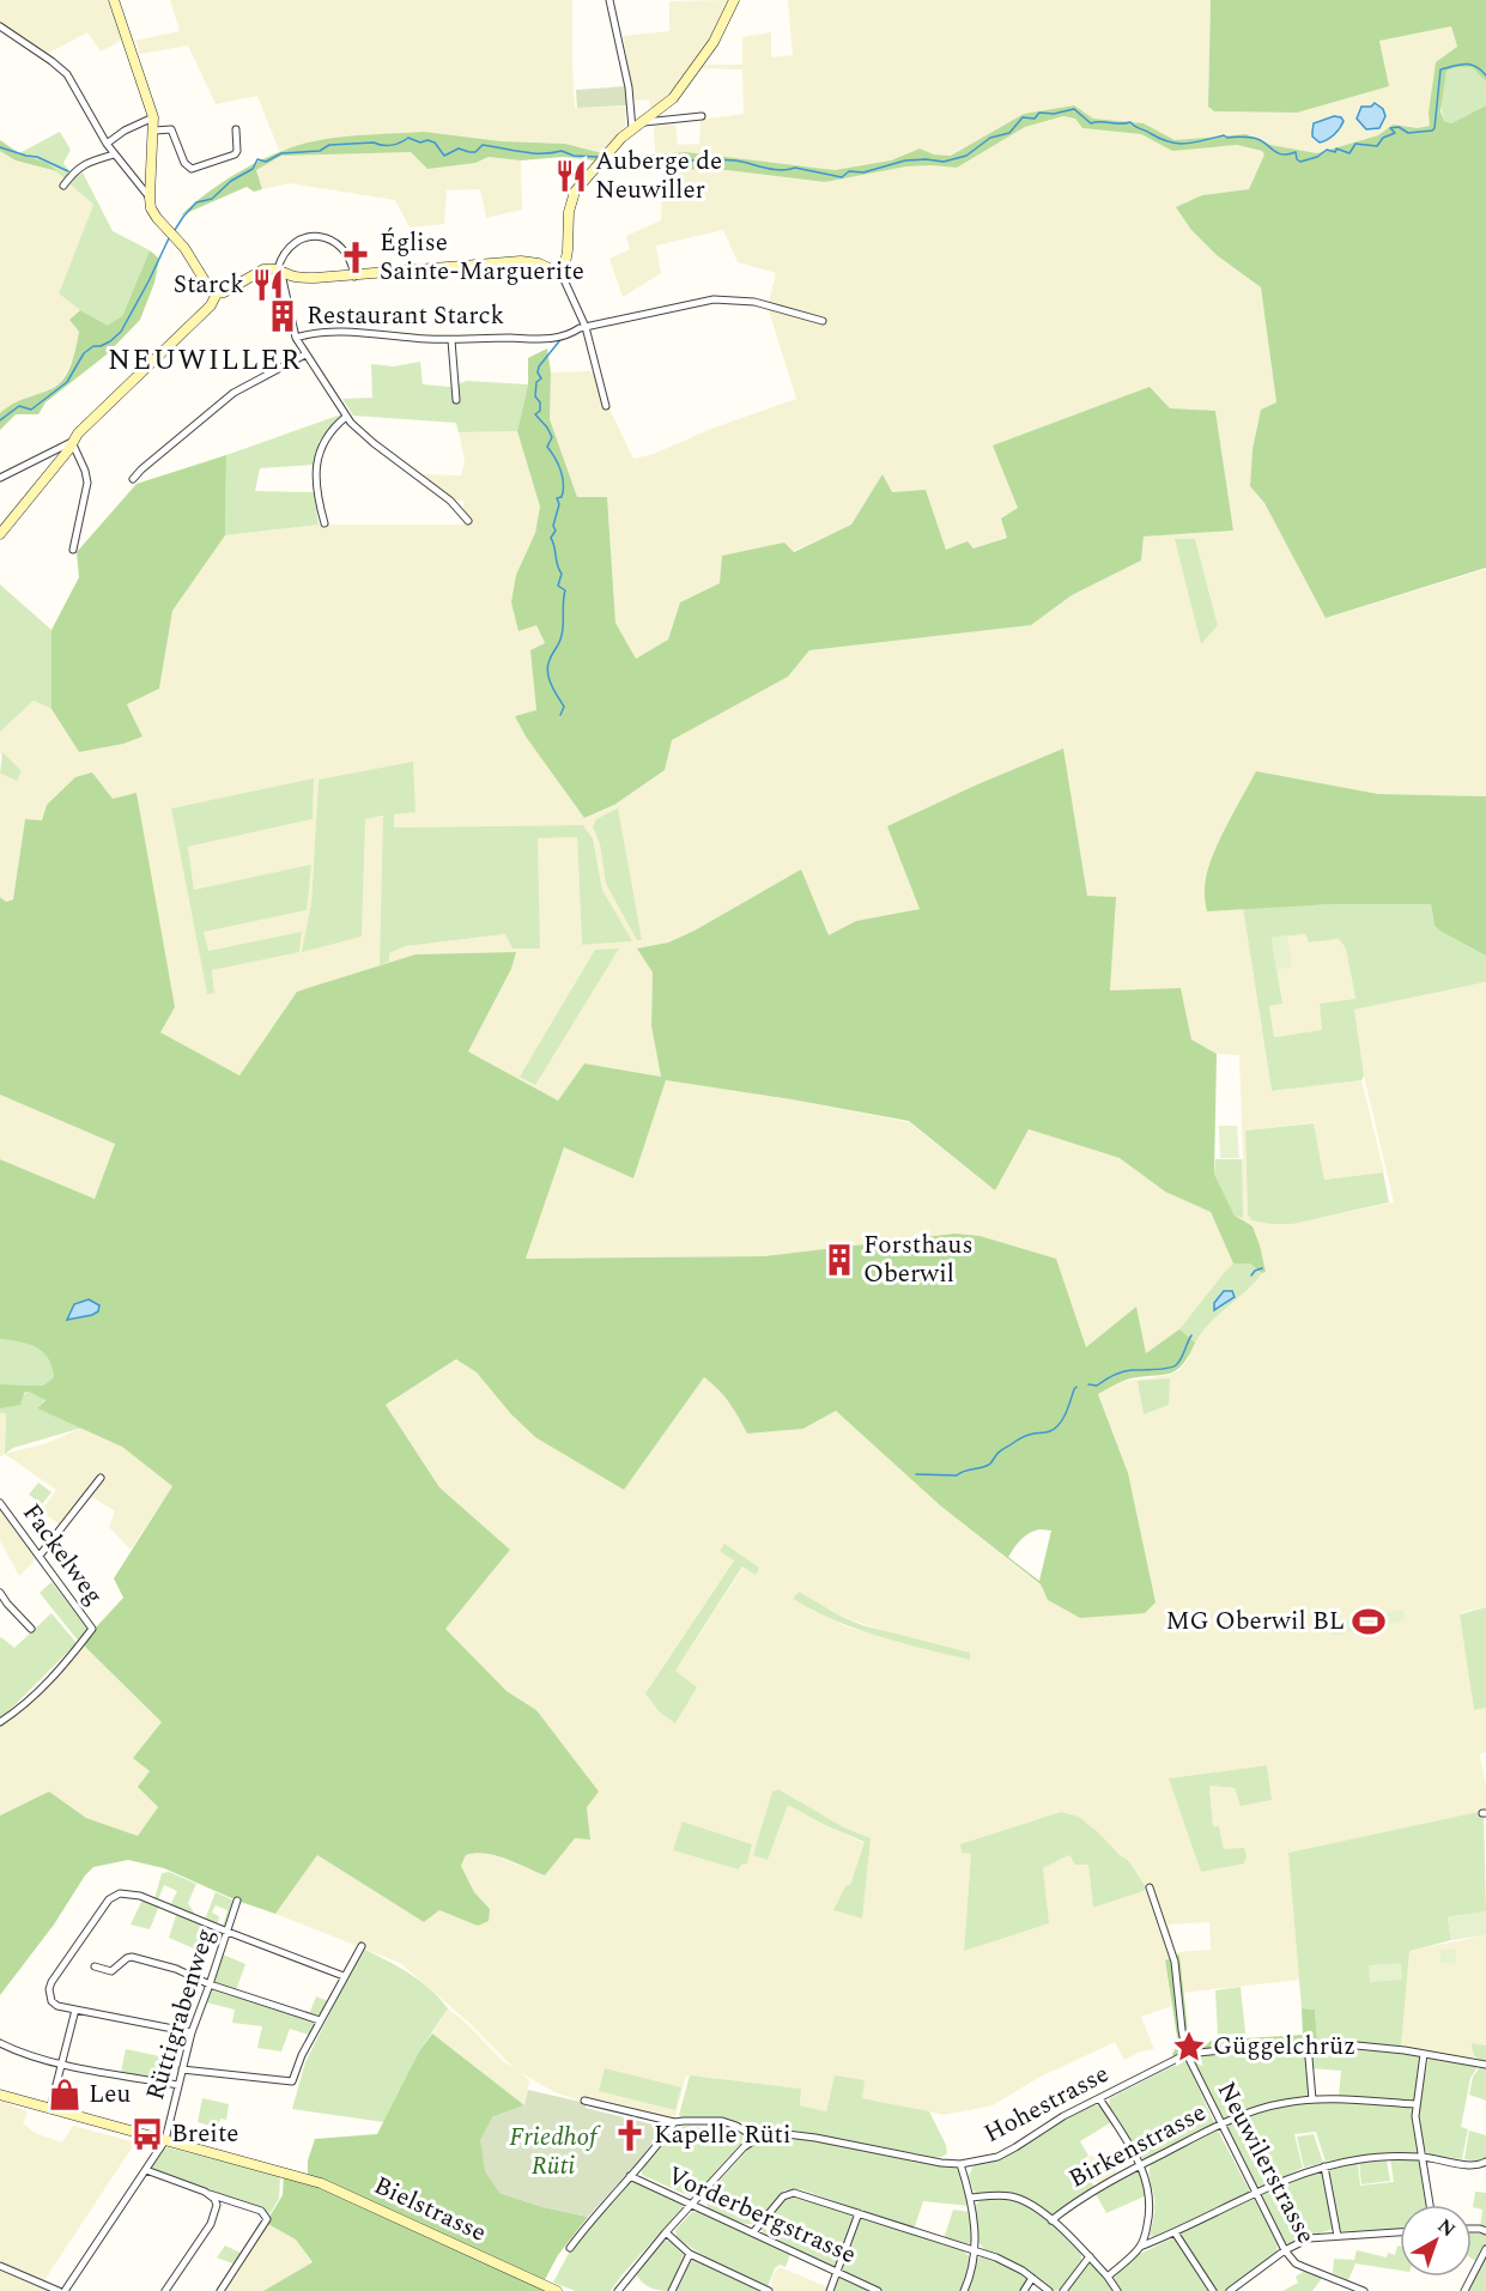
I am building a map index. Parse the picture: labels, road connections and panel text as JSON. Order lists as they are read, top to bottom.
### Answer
{
  "streets": {
    "street": [
      "Fackelweg",
      "Rüttigrabenweg",
      "Hohestrasse",
      "Birkenstrasse",
      "Neuwilerstrasse",
      "Bielstrasse",
      "Vorderbergstrasse"
    ]
  },
  "crossings": [
    ["Rüttigrabenweg", "Bielstrasse"],
    ["Hohestrasse", "Neuwilerstrasse"],
    ["Birkenstrasse", "Neuwilerstrasse"]
  ],
  "districts": ["NEUWILLER"],
  "parks": ["Friedhof Rüti"],
  "places": {
    "restaurant": ["Auberge de Neuwiller", "Starck"],
    "church": ["Église Sainte-Marguerite", "Kapelle Rüti"],
    "building": ["Restaurant Starck", "Forsthaus Oberwil"],
    "sports": ["MG Oberwil BL"],
    "place": ["Güggelchrüz"],
    "shop": ["Leu"],
    "bus stop": ["Breite"]
  },
  "north": "top right"
}
